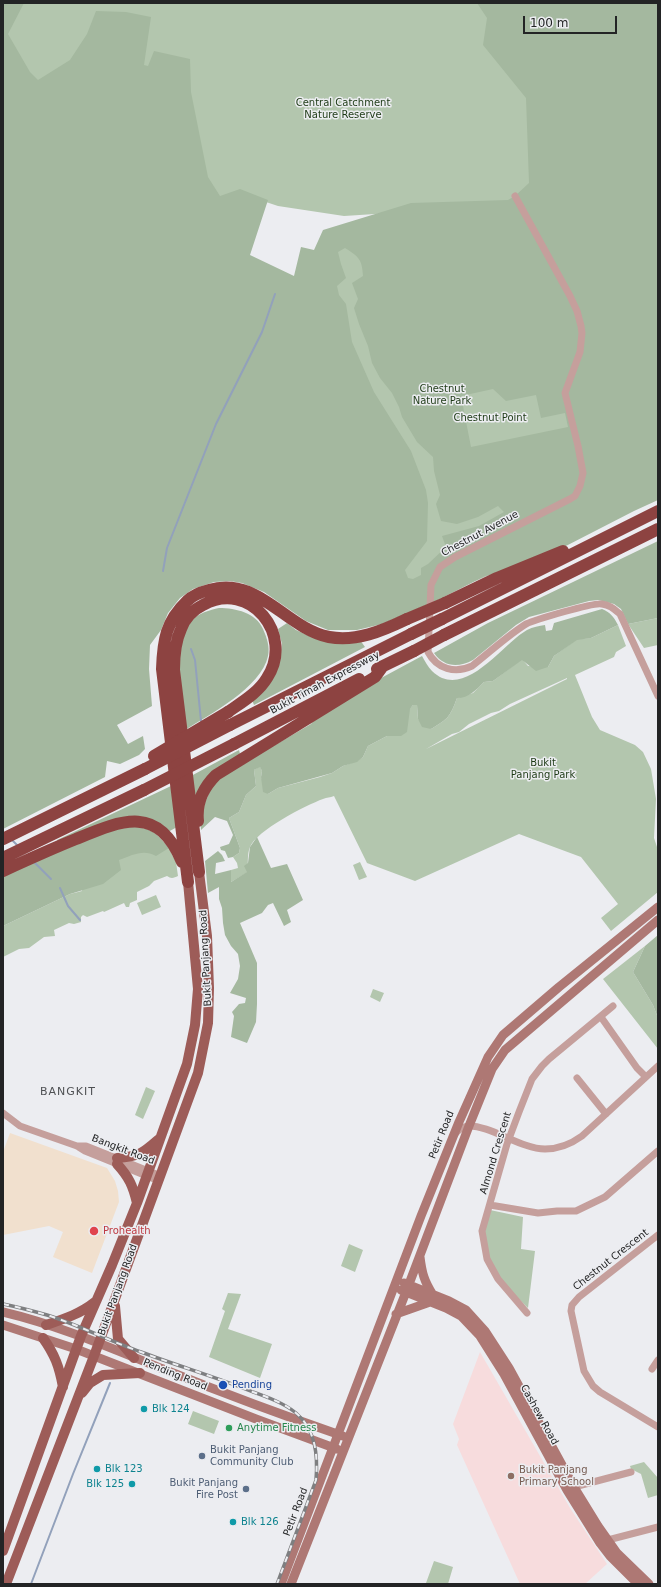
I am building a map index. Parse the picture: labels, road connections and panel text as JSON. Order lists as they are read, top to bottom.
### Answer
{
  "streets": {
    "highway": ["Bukit Timah Expressway"],
    "main road": [
      "Bukit Panjang Road",
      "Petir Road",
      "Pending Road",
      "Cashew Road"
    ],
    "street": [
      "Chestnut Avenue",
      "Bangkit Road",
      "Almond Crescent",
      "Chestnut Crescent"
    ]
  },
  "crossings": [
    ["Bukit Panjang Road", "Bangkit Road"],
    ["Bukit Panjang Road", "Pending Road"],
    ["Petir Road", "Pending Road"],
    ["Petir Road", "Cashew Road"]
  ],
  "districts": ["BANGKIT"],
  "parks": [
    "Central Catchment Nature Reserve",
    "Chestnut Nature Park",
    "Chestnut Point",
    "Bukit Panjang Park"
  ],
  "places": [
    "Prohealth",
    "Pending",
    "Blk 124",
    "Anytime Fitness",
    "Bukit Panjang Community Club",
    "Blk 123",
    "Bukit Panjang Primary School",
    "Blk 125",
    "Bukit Panjang Fire Post",
    "Blk 126"
  ],
  "scale_bar": "100 m"
}
